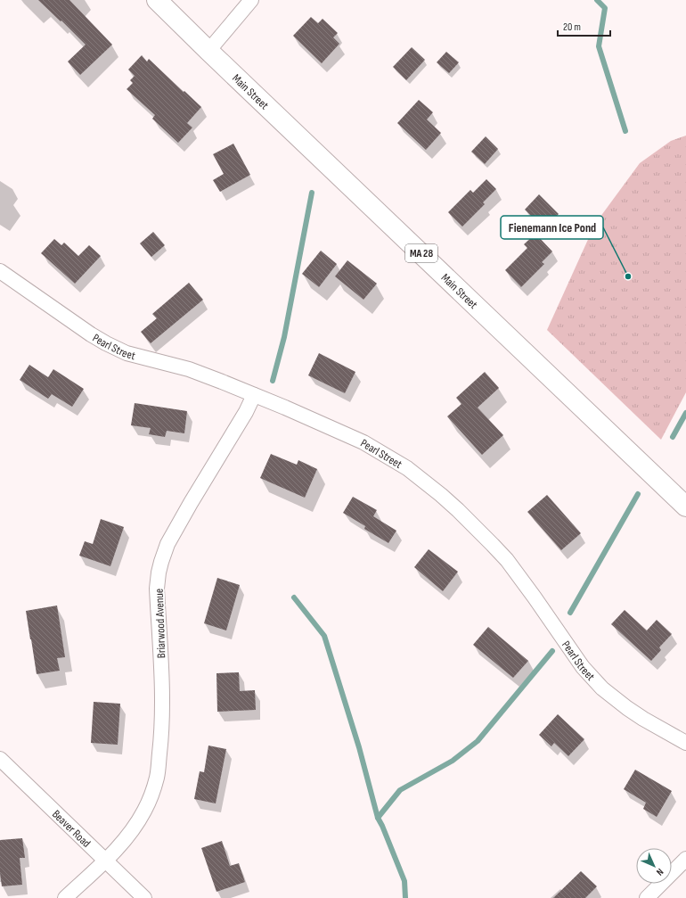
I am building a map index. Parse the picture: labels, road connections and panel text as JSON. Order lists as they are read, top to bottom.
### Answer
{
  "streets": {
    "main road": ["Main Street", "MA 28"],
    "street": ["Pearl Street", "Briarwood Avenue", "Beaver Road"]
  },
  "crossings": [
    ["Pearl Street", "Briarwood Avenue"],
    ["Briarwood Avenue", "Beaver Road"]
  ],
  "places": ["Fienemann Ice Pond"],
  "scale_bar": "20 m",
  "north": "bottom right"
}
